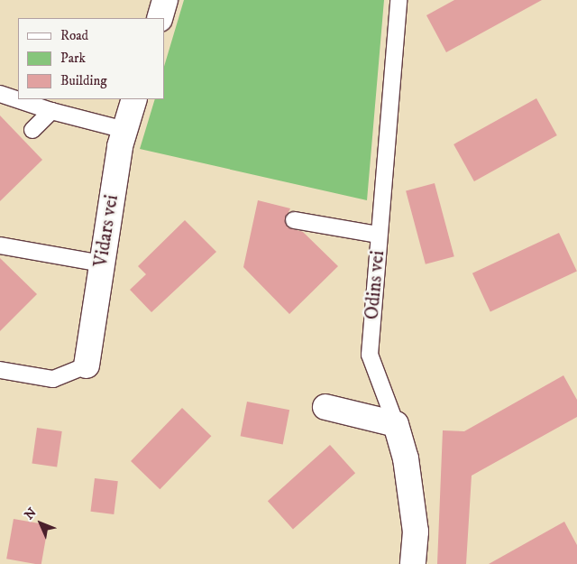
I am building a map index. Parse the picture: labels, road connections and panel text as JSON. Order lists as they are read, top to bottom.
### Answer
{
  "streets": {
    "street": ["Vidars vei", "Odins vei"]
  },
  "legend": ["Road", "Park", "Building"],
  "north": "top left"
}
